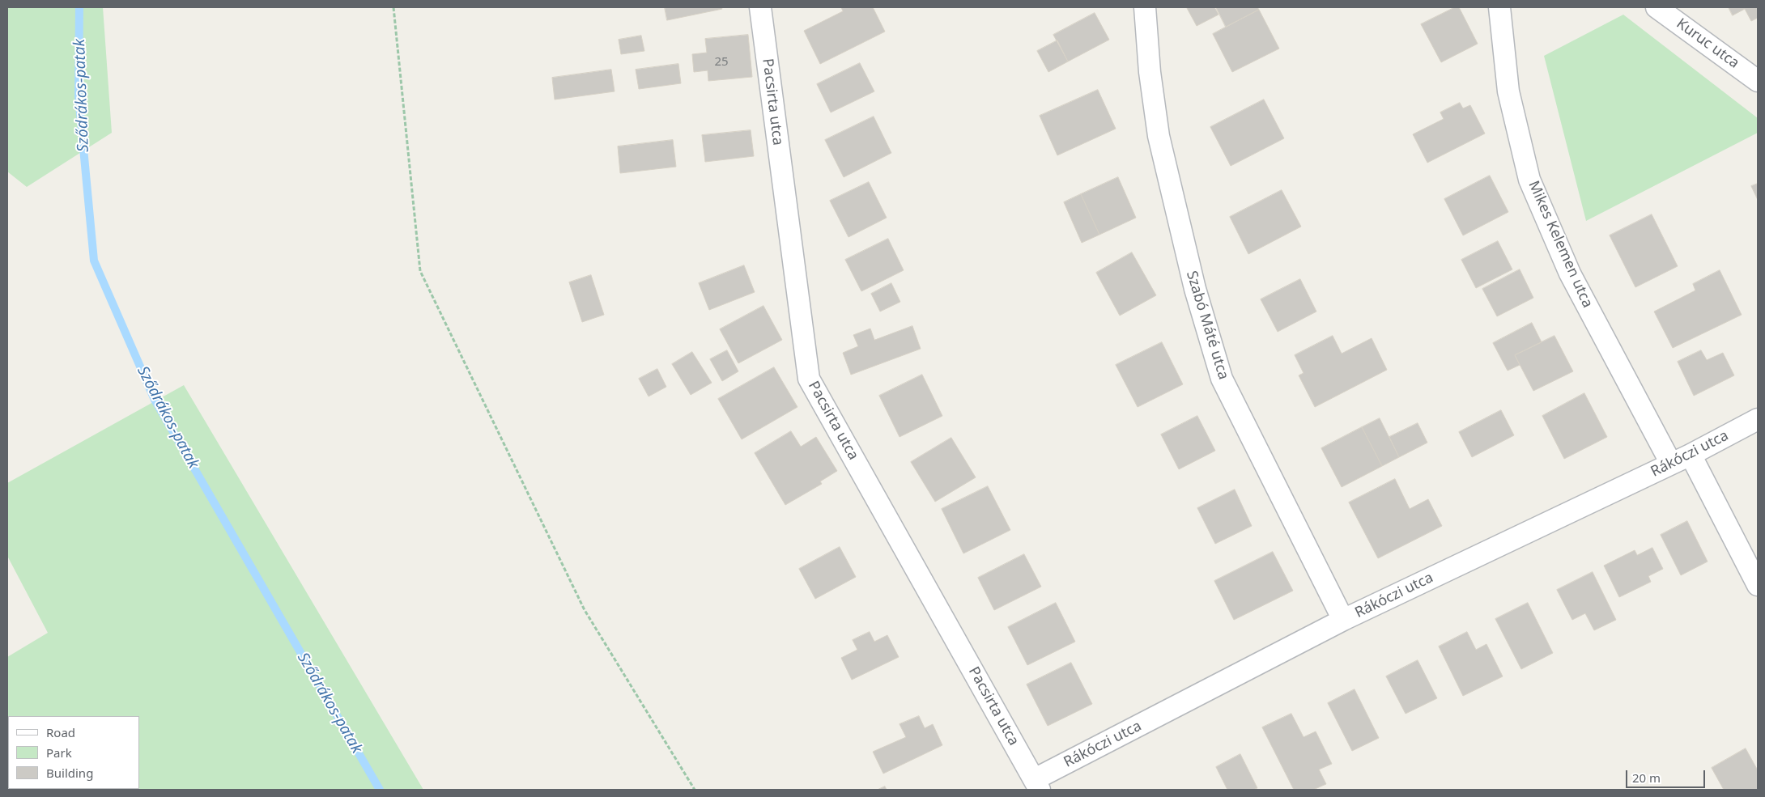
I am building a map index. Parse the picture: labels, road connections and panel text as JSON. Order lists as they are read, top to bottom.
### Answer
{
  "streets": {
    "street": [
      "Kuruc utca",
      "Pacsirta utca",
      "Mikes Kelemen utca",
      "Szabó Máté utca",
      "Rákóczi utca"
    ]
  },
  "crossings": [
    ["Pacsirta utca", "Rákóczi utca"],
    ["Mikes Kelemen utca", "Rákóczi utca"],
    ["Szabó Máté utca", "Rákóczi utca"]
  ],
  "water": ["Sződrákos-patak"],
  "house_numbers": ["25"],
  "legend": ["Road", "Park", "Building"],
  "scale_bar": "20 m"
}
